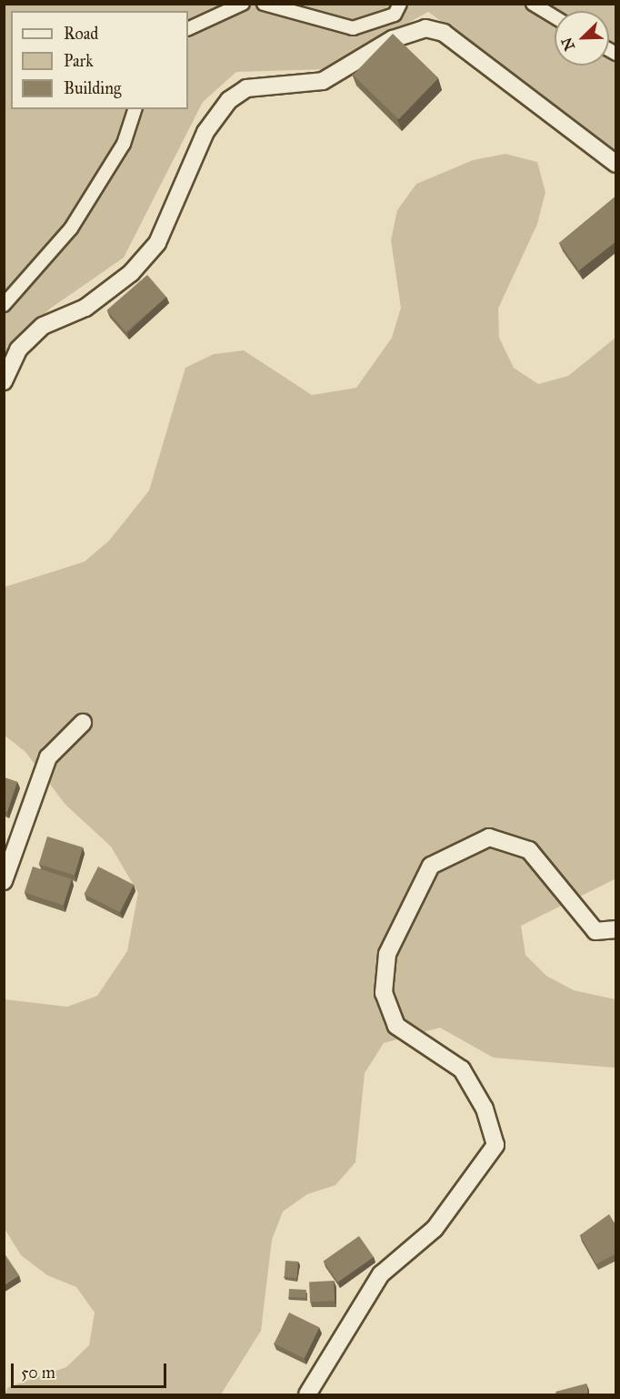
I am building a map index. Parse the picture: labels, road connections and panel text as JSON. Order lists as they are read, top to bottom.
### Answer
{
  "legend": ["Road", "Park", "Building"],
  "scale_bar": "50 m",
  "north": "bottom left"
}
